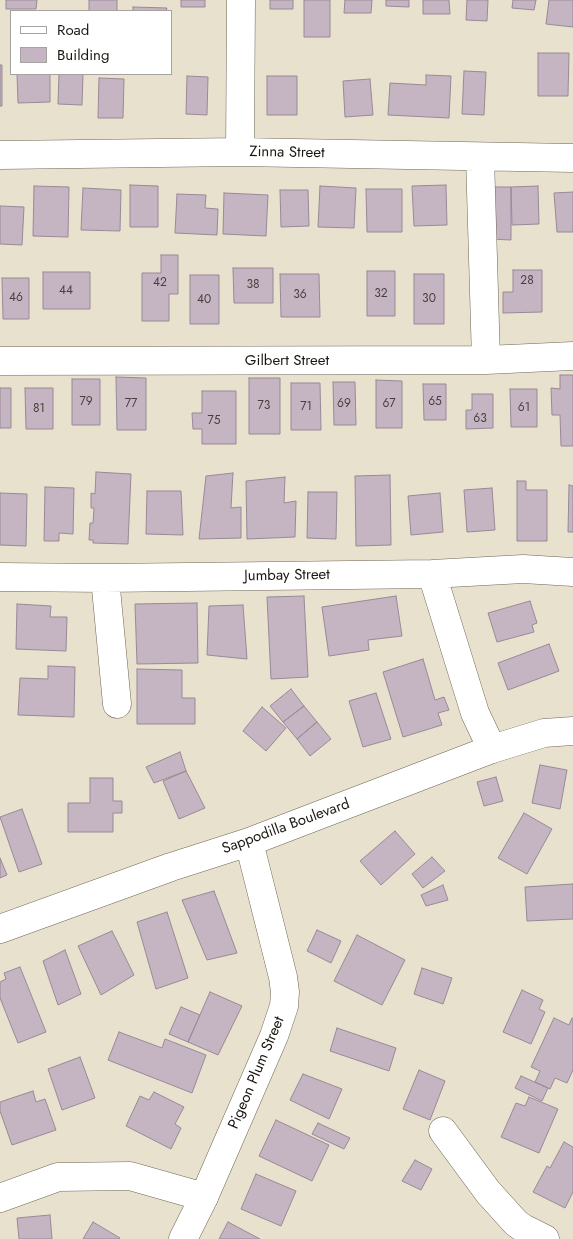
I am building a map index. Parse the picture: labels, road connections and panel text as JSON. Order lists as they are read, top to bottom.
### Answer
{
  "streets": {
    "street": [
      "Zinna Street",
      "Gilbert Street",
      "Jumbay Street",
      "Sappodilla Boulevard",
      "Pigeon Plum Street"
    ]
  },
  "crossings": [
    ["Sappodilla Boulevard", "Pigeon Plum Street"]
  ],
  "house_numbers": [
    "28",
    "42",
    "38",
    "44",
    "32",
    "36",
    "46",
    "30",
    "40",
    "79",
    "65",
    "77",
    "69",
    "67",
    "73",
    "71",
    "61",
    "81",
    "63",
    "75"
  ],
  "legend": ["Road", "Building"]
}
